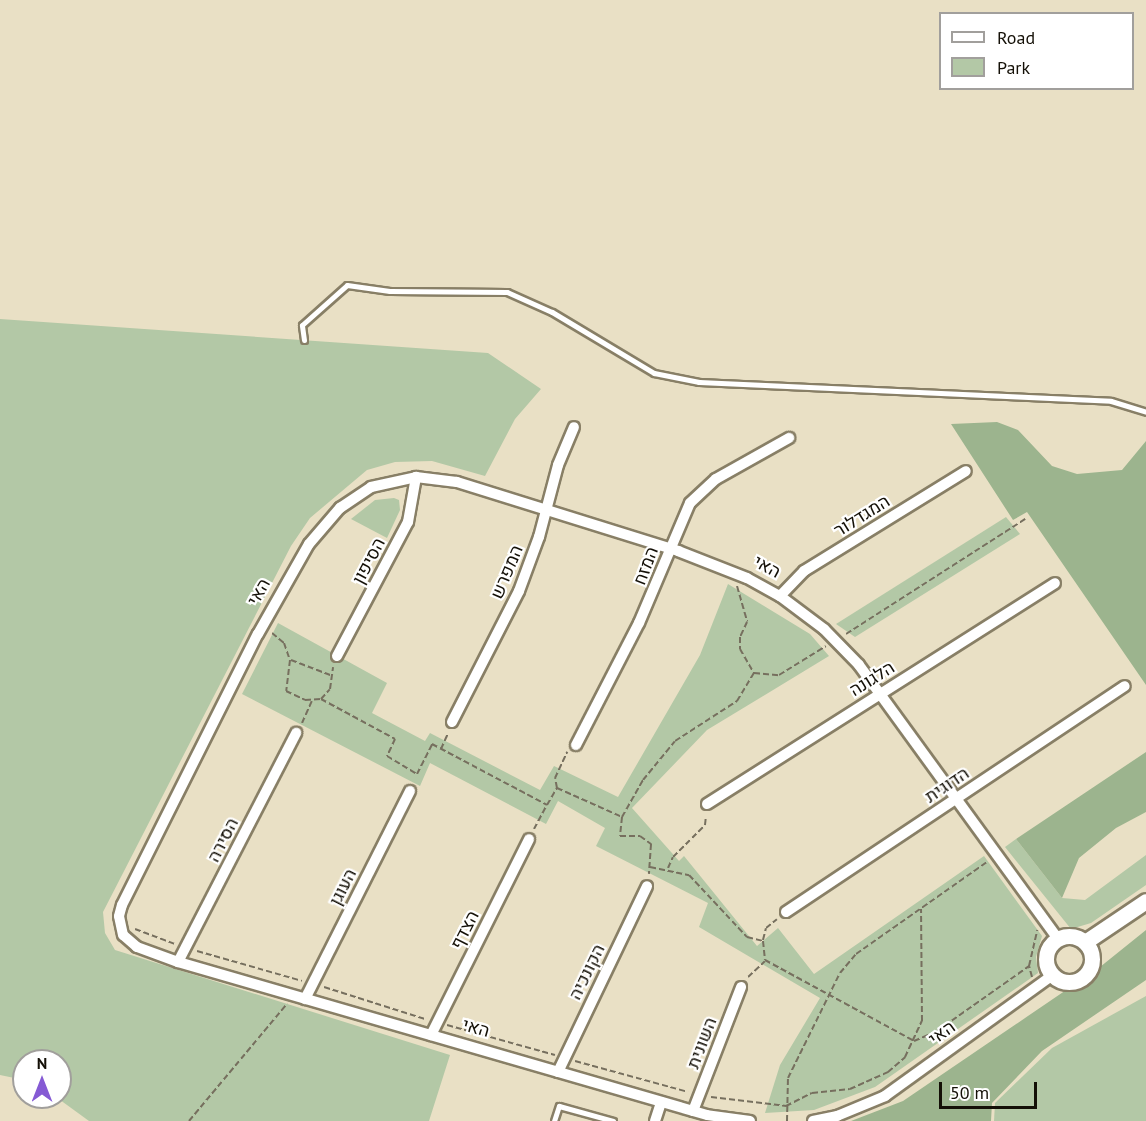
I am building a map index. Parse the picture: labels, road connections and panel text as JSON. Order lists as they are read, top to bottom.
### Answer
{
  "streets": {
    "street": [
      "המגדלור",
      "הסיפון",
      "המזח",
      "האי",
      "המפרש",
      "הלגונה",
      "הדוגית",
      "הסירה",
      "העוגן",
      "הצדף",
      "הקונכיה",
      "השונית"
    ]
  },
  "crossings": [
    ["המגדלור", "האי"],
    ["הסיפון", "האי"],
    ["המזח", "האי"],
    ["האי", "המפרש"],
    ["האי", "הלגונה"],
    ["האי", "הדוגית"],
    ["האי", "הסירה"],
    ["האי", "העוגן"],
    ["האי", "הצדף"],
    ["האי", "הקונכיה"],
    ["האי", "השונית"]
  ],
  "legend": ["Road", "Park"],
  "scale_bar": "50 m",
  "north": "top"
}
